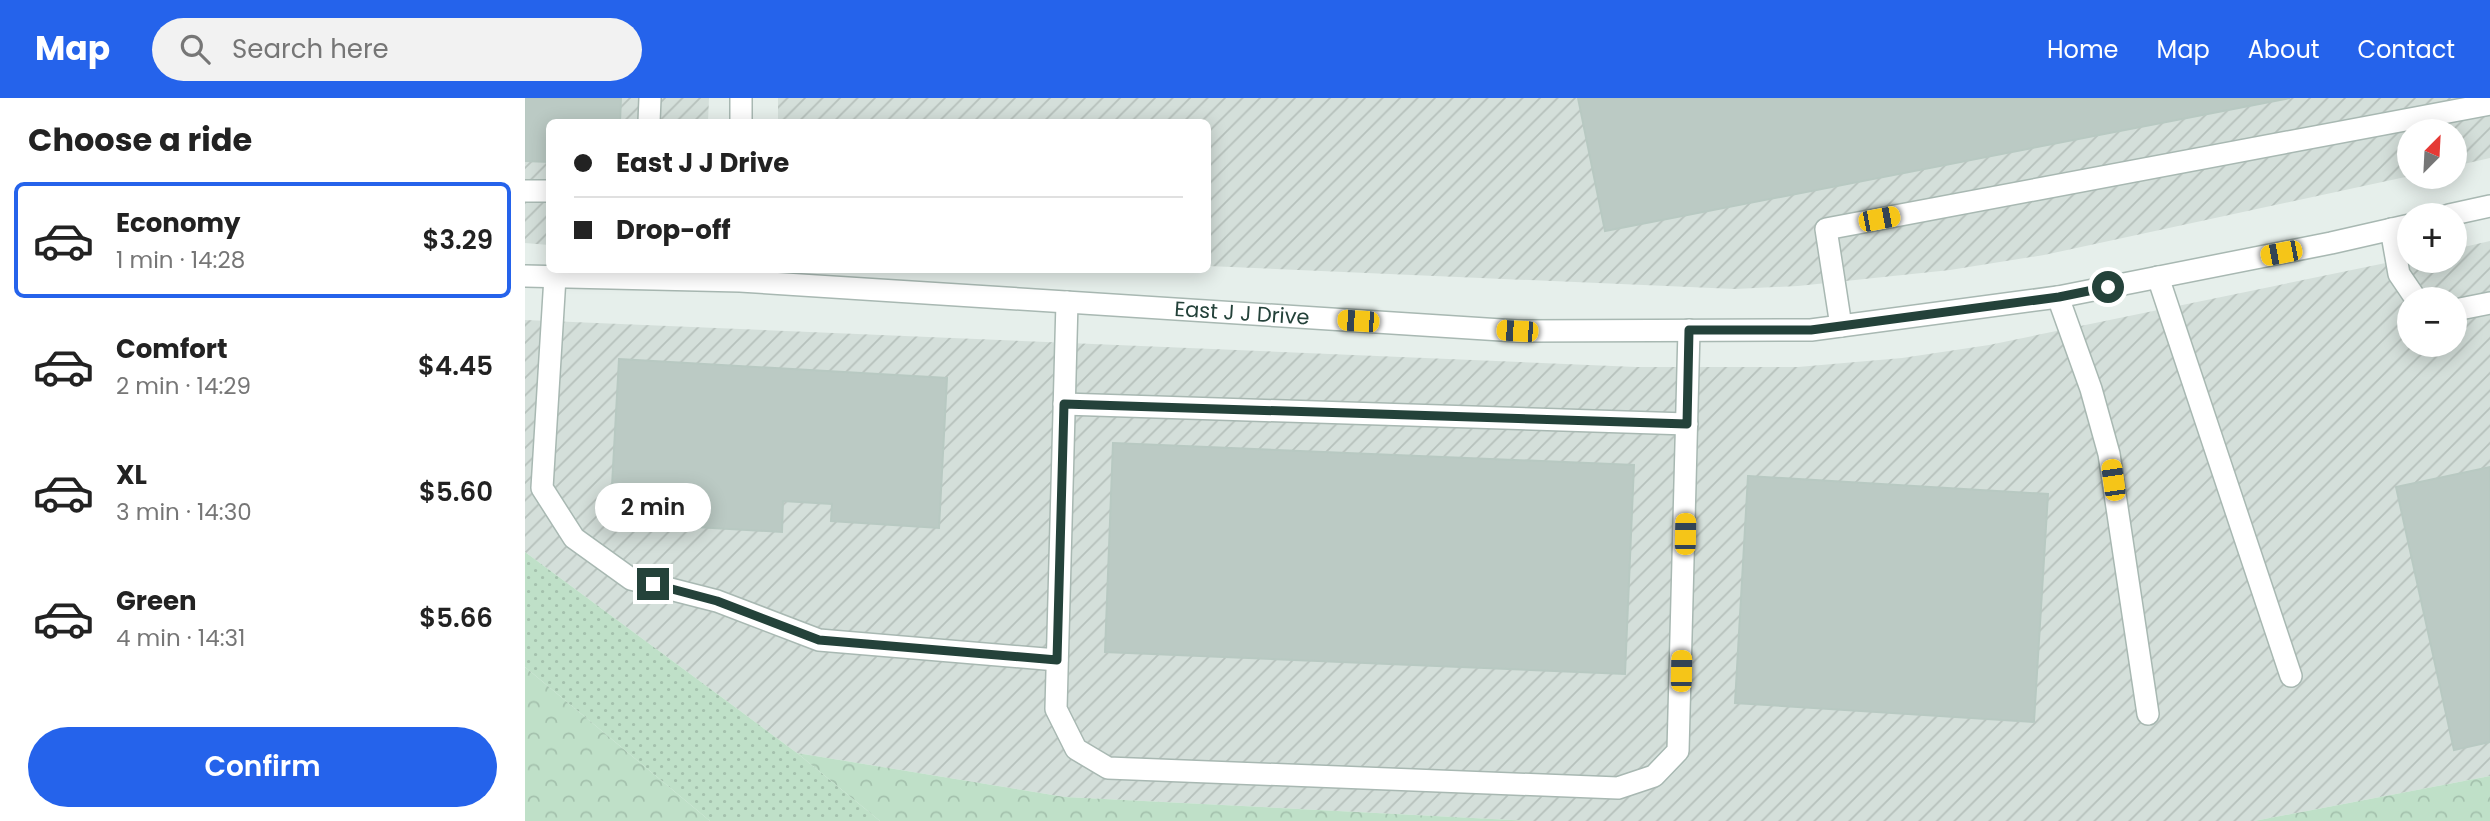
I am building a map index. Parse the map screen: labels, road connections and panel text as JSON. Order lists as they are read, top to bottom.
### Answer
{
  "streets": {
    "street": ["East J J Drive"]
  },
  "north": "top right",
  "page": {
    "header": "Map",
    "search": "Search here",
    "nav": [
      "Home",
      "Map",
      "About",
      "Contact"
    ],
    "heading": "Choose a ride",
    "map_buttons": ["+", "−"],
    "banner": ["East J J Drive", "Drop-off"],
    "list": [
      {
        "name": "Economy",
        "note": "1 min · 14:28",
        "value": "$3.29"
      },
      {
        "name": "Comfort",
        "note": "2 min · 14:29",
        "value": "$4.45"
      },
      {
        "name": "XL",
        "note": "3 min · 14:30",
        "value": "$5.60"
      },
      {
        "name": "Green",
        "note": "4 min · 14:31",
        "value": "$5.66"
      }
    ],
    "bubble": "2 min",
    "buttons": "Confirm"
  }
}
